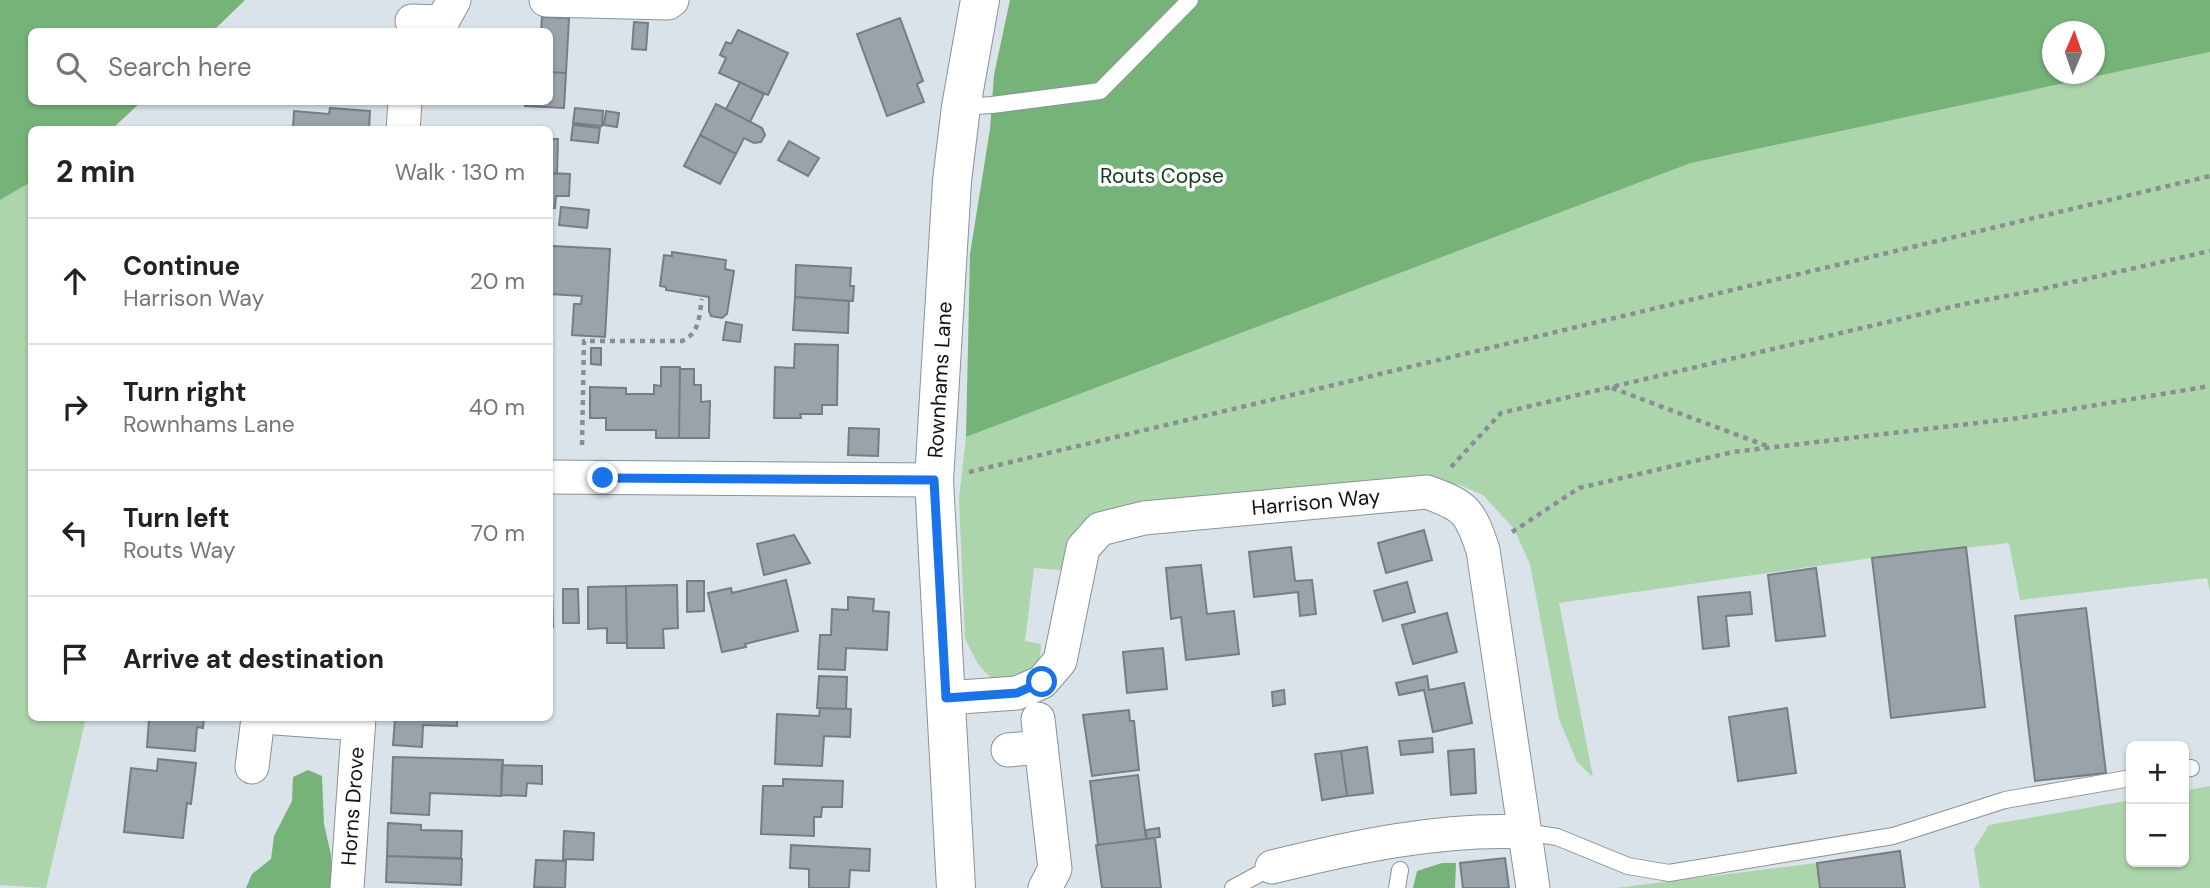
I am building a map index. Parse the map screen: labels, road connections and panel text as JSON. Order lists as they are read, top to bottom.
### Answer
{
  "streets": {
    "street": ["Rownhams Lane", "Harrison Way", "Horns Drove"]
  },
  "crossings": [
    ["Rownhams Lane", "Harrison Way"]
  ],
  "parks": ["Routs Copse"],
  "north": "top",
  "page": {
    "search": "Search here",
    "heading": ["2 min", "Walk · 130 m"],
    "list": [
      ["Continue", "Harrison Way", "20 m"],
      ["Turn right", "Rownhams Lane", "40 m"],
      ["Turn left", "Routs Way", "70 m"],
      "Arrive at destination"
    ],
    "map_buttons": ["+", "−"]
  }
}
